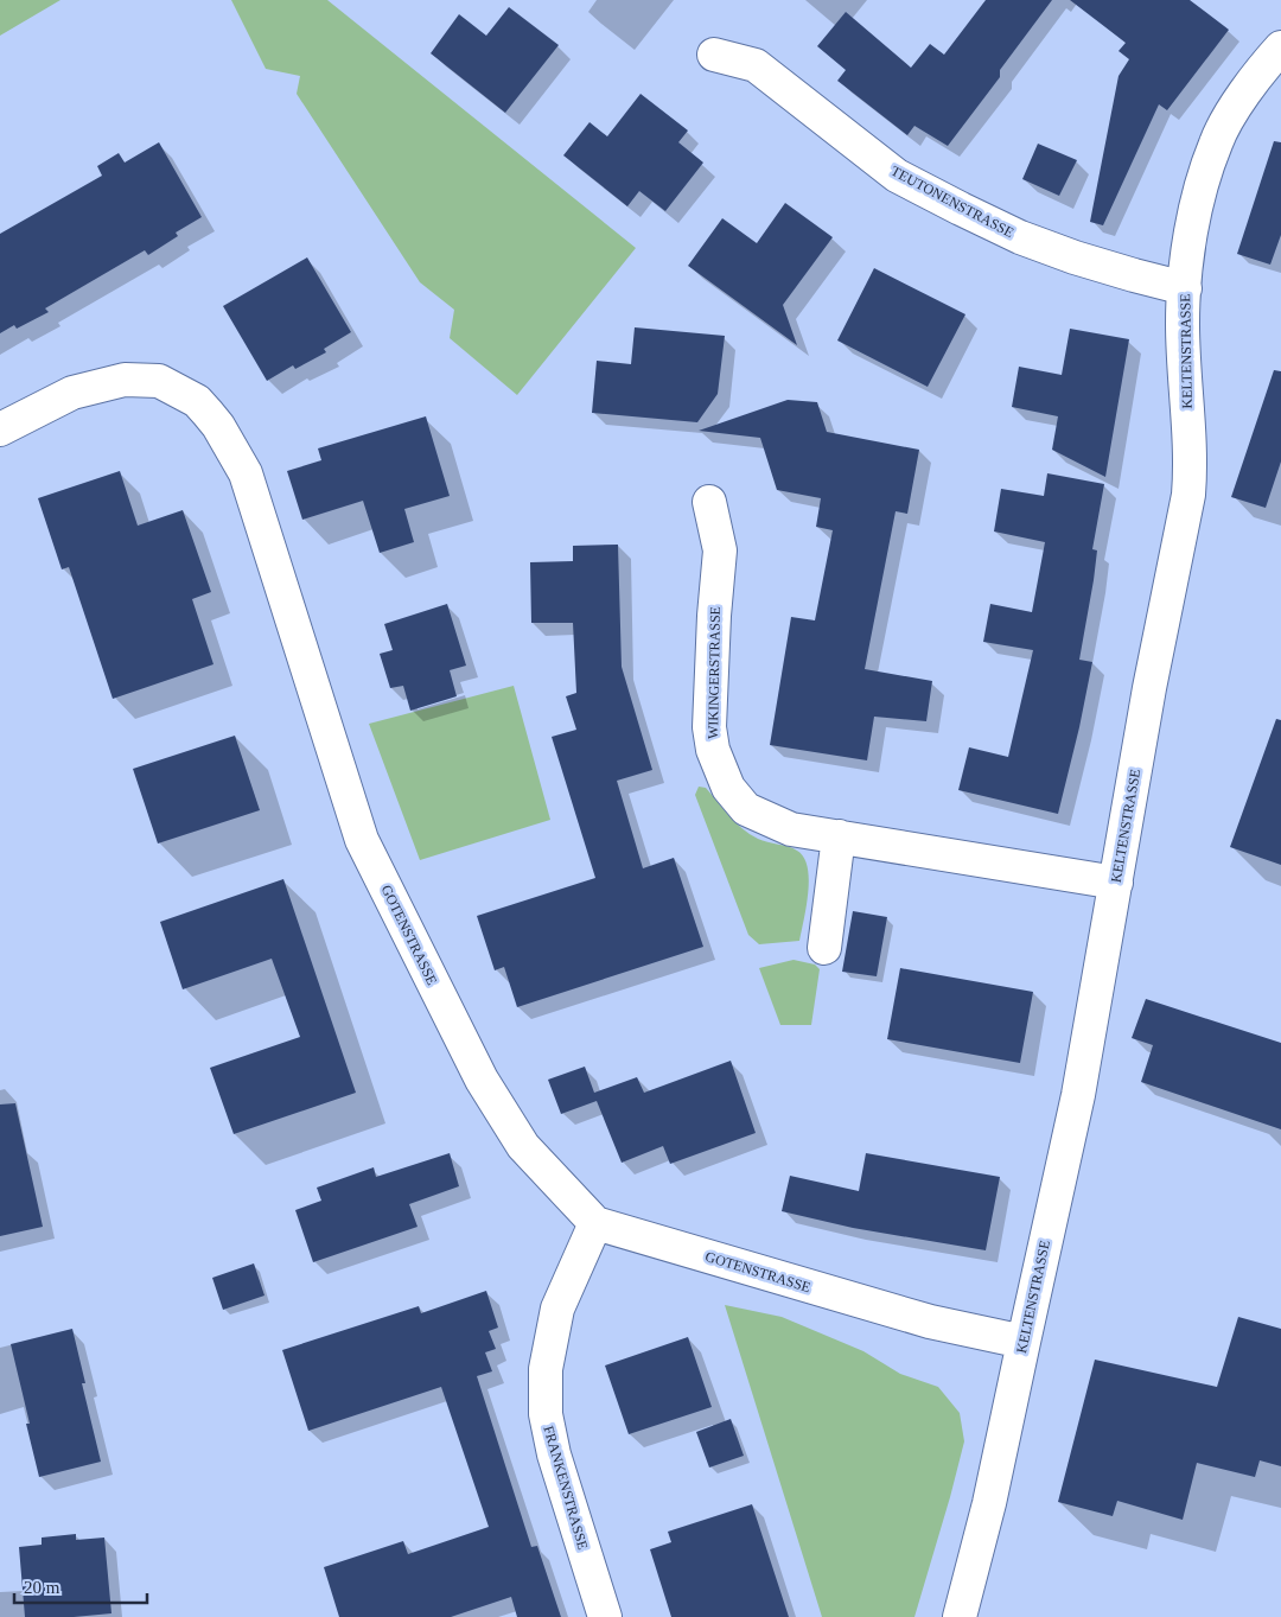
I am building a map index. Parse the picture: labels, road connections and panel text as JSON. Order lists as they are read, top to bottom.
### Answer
{
  "streets": {
    "street": [
      "TEUTONENSTRASSE",
      "KELTENSTRASSE",
      "WIKINGERSTRASSE",
      "GOTENSTRASSE",
      "FRANKENSTRASSE"
    ]
  },
  "crossings": [
    ["TEUTONENSTRASSE", "KELTENSTRASSE"],
    ["KELTENSTRASSE", "WIKINGERSTRASSE"],
    ["KELTENSTRASSE", "GOTENSTRASSE"],
    ["GOTENSTRASSE", "FRANKENSTRASSE"]
  ],
  "scale_bar": "20 m"
}
